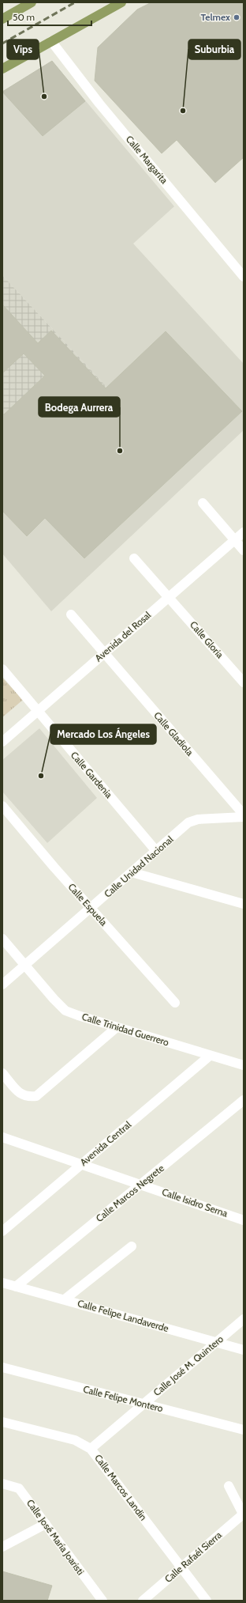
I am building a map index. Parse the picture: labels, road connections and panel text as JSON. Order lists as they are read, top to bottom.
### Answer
{
  "streets": {
    "street": [
      "Calle Margarita",
      "Avenida del Rosal",
      "Calle Gloria",
      "Calle Gladiola",
      "Calle Gardenia",
      "Calle Unidad Nacional",
      "Calle Espuela",
      "Calle Trinidad Guerrero",
      "Avenida Central",
      "Calle Marcos Negrete",
      "Calle Isidro Serna",
      "Calle Felipe Landaverde",
      "Calle José M. Quintero",
      "Calle Felipe Montero",
      "Calle Marcos Landin",
      "Calle José María Joaristi",
      "Calle Rafaél Sierra"
    ]
  },
  "crossings": [
    ["Avenida del Rosal", "Calle Gloria"],
    ["Avenida del Rosal", "Calle Gladiola"],
    ["Avenida del Rosal", "Calle Gardenia"],
    ["Calle Gladiola", "Calle Unidad Nacional"],
    ["Calle Gardenia", "Calle Unidad Nacional"],
    ["Calle Unidad Nacional", "Calle Espuela"],
    ["Calle Unidad Nacional", "Calle Trinidad Guerrero"],
    ["Calle Trinidad Guerrero", "Avenida Central"],
    ["Avenida Central", "Calle Isidro Serna"],
    ["Calle Marcos Negrete", "Calle Isidro Serna"],
    ["Calle Marcos Negrete", "Calle Felipe Landaverde"],
    ["Calle Felipe Landaverde", "Calle José M. Quintero"],
    ["Calle José M. Quintero", "Calle Felipe Montero"],
    ["Calle José M. Quintero", "Calle Marcos Landin"],
    ["Calle Marcos Landin", "Calle Rafaél Sierra"]
  ],
  "places": [
    "Telmex",
    "Vips",
    "Suburbia",
    "Bodega Aurrera",
    "Mercado Los Ángeles"
  ],
  "scale_bar": "50 m"
}
